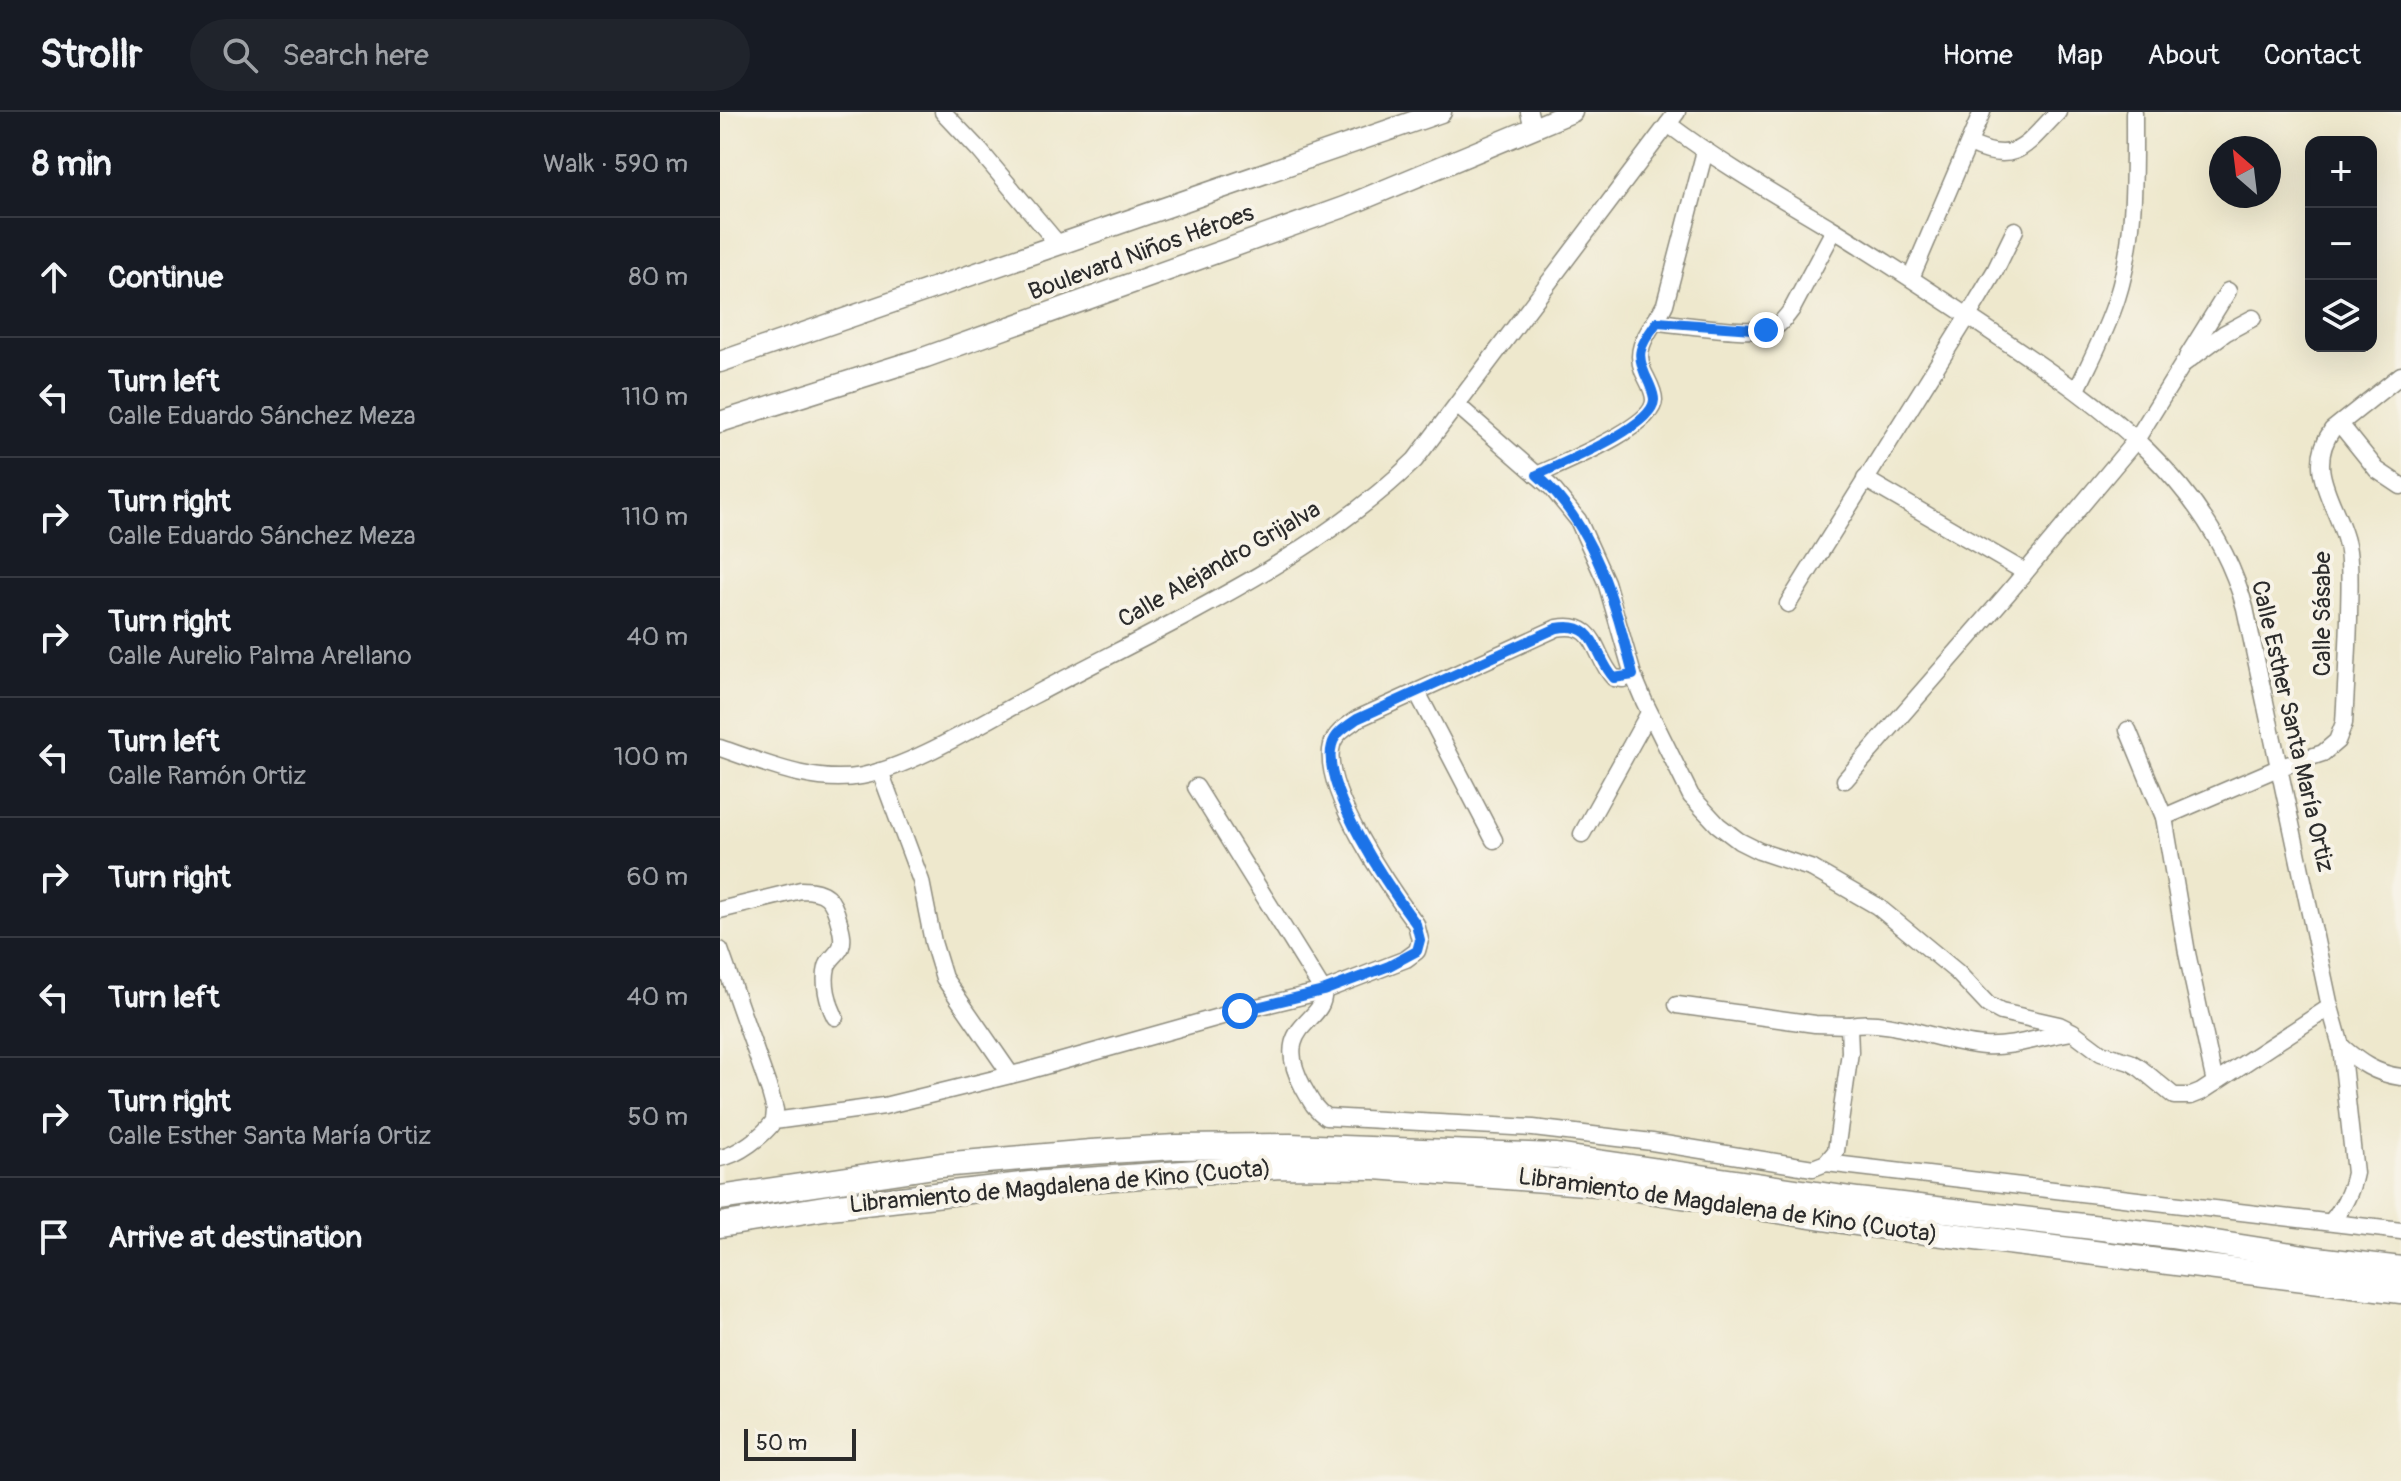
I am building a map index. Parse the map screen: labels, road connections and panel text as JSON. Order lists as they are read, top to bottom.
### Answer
{
  "streets": {
    "highway": ["Libramiento de Magdalena de Kino (Cuota)"],
    "main road": ["Boulevard Niños Héroes"],
    "street": ["Calle Alejandro Grijalva", "Calle Sásabe", "Calle Esther Santa María Ortiz"]
  },
  "crossings": [
    ["Calle Alejandro Grijalva", "Calle Esther Santa María Ortiz"],
    ["Calle Sásabe", "Calle Esther Santa María Ortiz"]
  ],
  "scale_bar": "50 m",
  "north": "top left",
  "page": {
    "header": "Strollr",
    "search": "Search here",
    "nav": [
      "Home",
      "Map",
      "About",
      "Contact"
    ],
    "heading": ["8 min", "Walk · 590 m"],
    "map_buttons": ["+", "−"],
    "list": [
      ["Continue", "80 m"],
      ["Turn left", "Calle Eduardo Sánchez Meza", "110 m"],
      ["Turn right", "Calle Eduardo Sánchez Meza", "110 m"],
      ["Turn right", "Calle Aurelio Palma Arellano", "40 m"],
      ["Turn left", "Calle Ramón Ortiz", "100 m"],
      ["Turn right", "60 m"],
      ["Turn left", "40 m"],
      ["Turn right", "Calle Esther Santa María Ortiz", "50 m"],
      "Arrive at destination"
    ],
    "scale": "50 m"
  }
}
